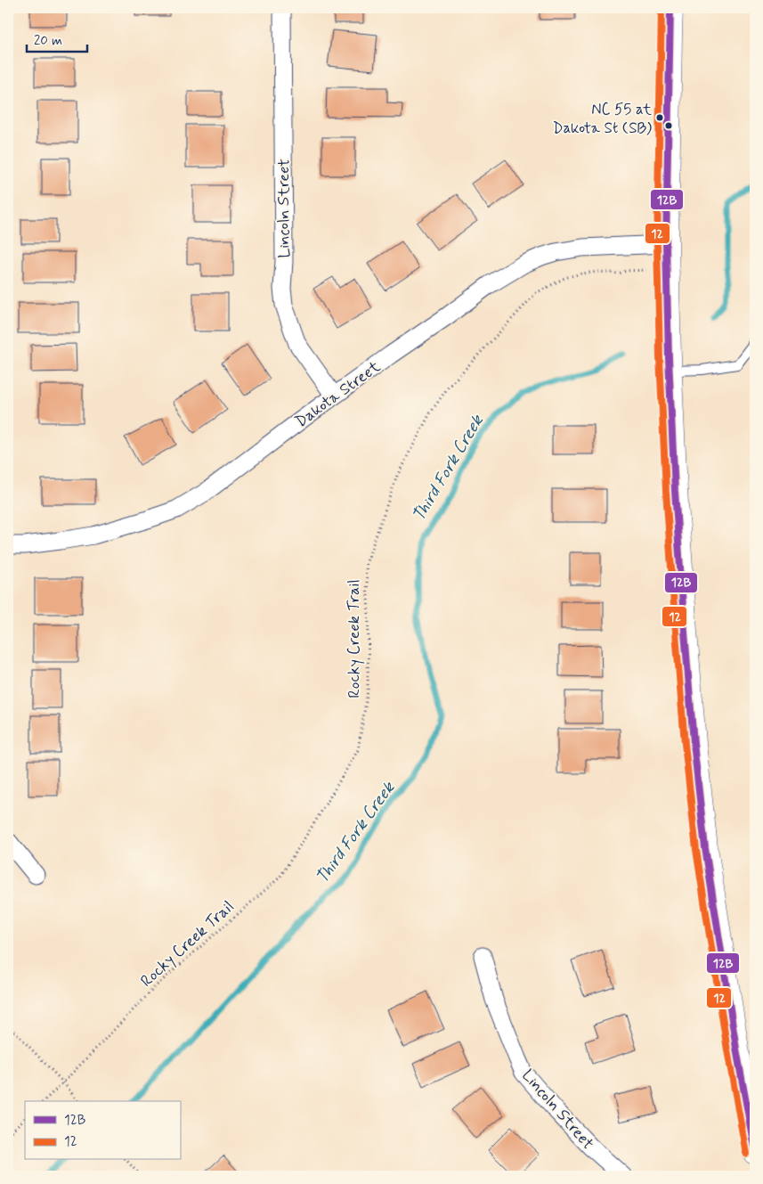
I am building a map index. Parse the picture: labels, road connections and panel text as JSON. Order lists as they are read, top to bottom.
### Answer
{
  "streets": {
    "street": ["Lincoln Street", "Dakota Street"],
    "path": ["Rocky Creek Trail"]
  },
  "crossings": [
    ["Lincoln Street", "Dakota Street"]
  ],
  "water": ["Third Fork Creek"],
  "places": ["NC 55 at Dakota St (SB)"],
  "lines": ["transit line 12B", "transit line 12"],
  "legend": ["12B", "12"],
  "scale_bar": "20 m"
}
